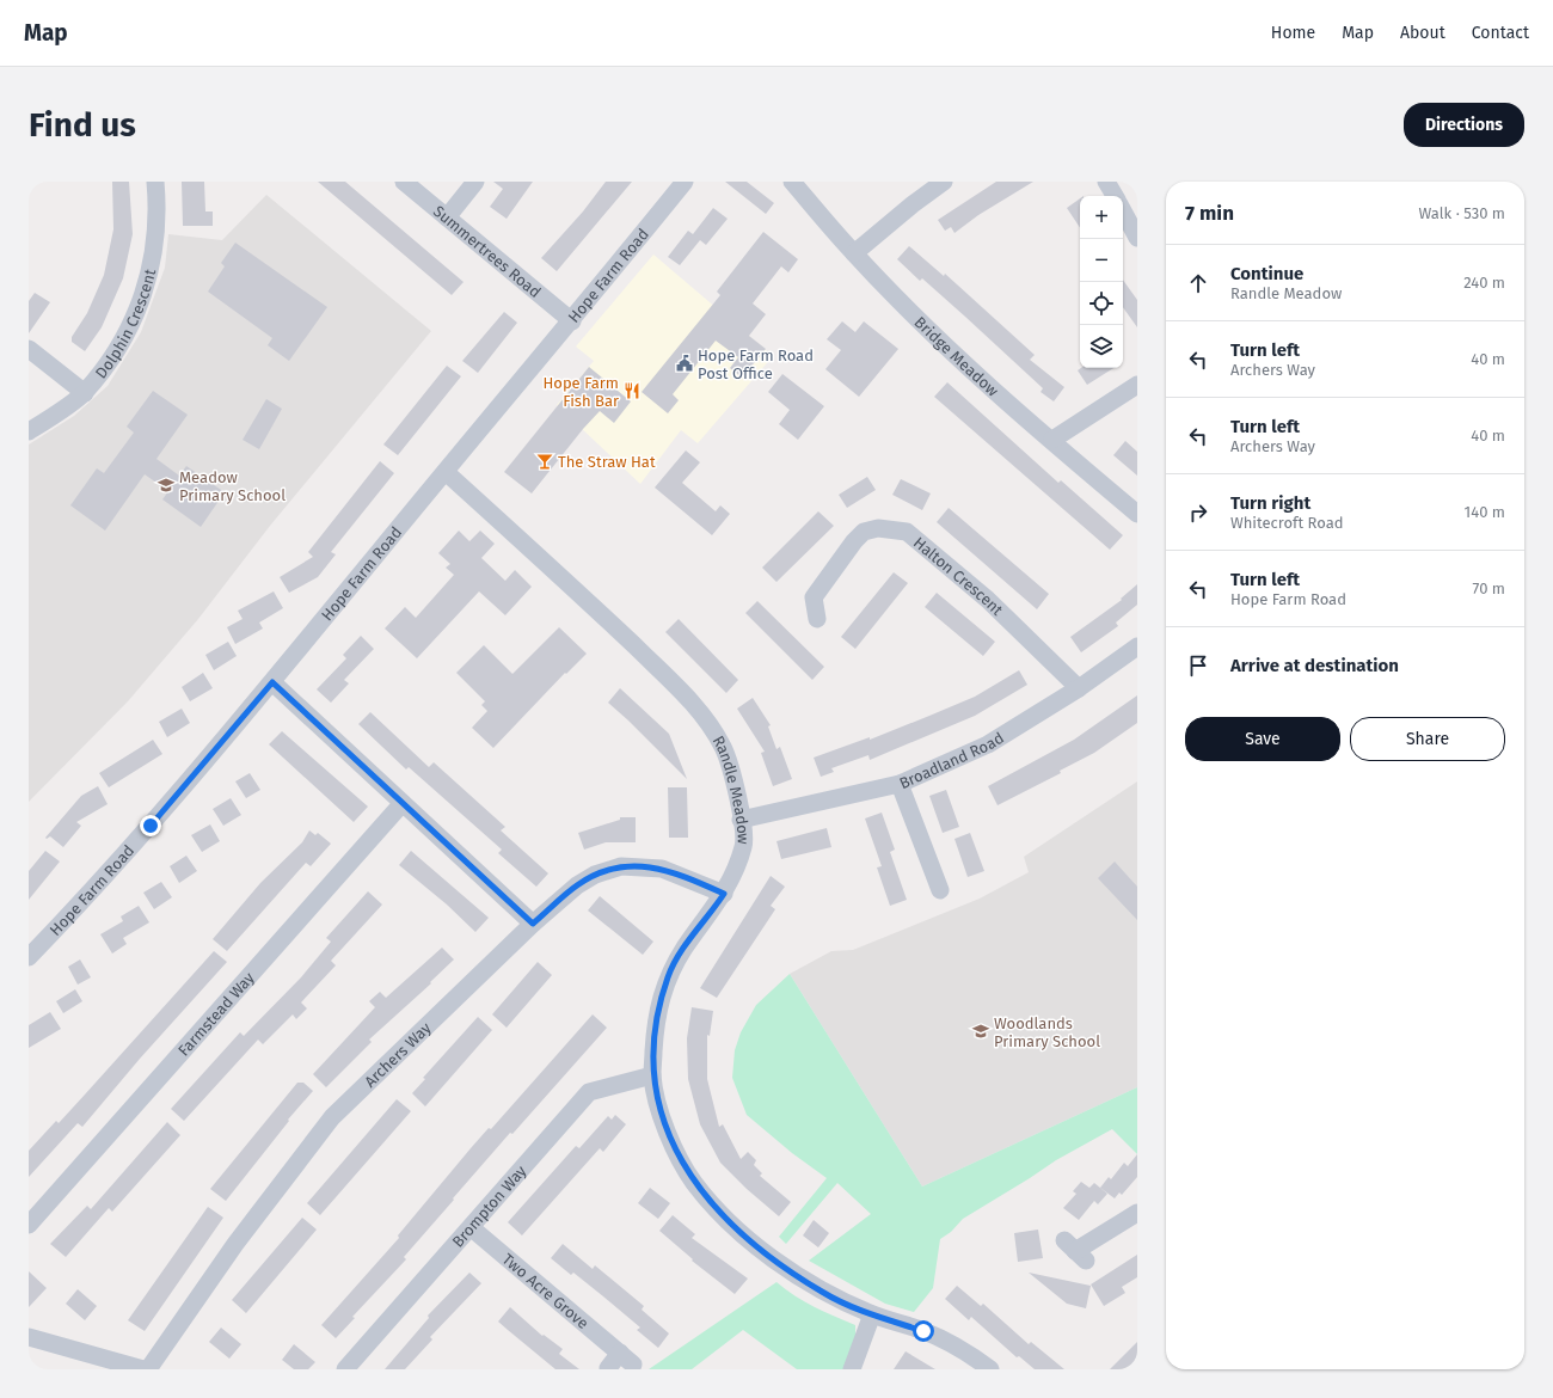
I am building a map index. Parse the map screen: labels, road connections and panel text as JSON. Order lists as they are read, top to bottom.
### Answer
{
  "streets": {
    "street": [
      "Summertrees Road",
      "Hope Farm Road",
      "Dolphin Crescent",
      "Bridge Meadow",
      "Halton Crescent",
      "Broadland Road",
      "Randle Meadow",
      "Farmstead Way",
      "Archers Way",
      "Brompton Way",
      "Two Acre Grove"
    ]
  },
  "crossings": [
    ["Summertrees Road", "Hope Farm Road"],
    ["Hope Farm Road", "Randle Meadow"],
    ["Halton Crescent", "Broadland Road"],
    ["Broadland Road", "Randle Meadow"],
    ["Randle Meadow", "Archers Way"],
    ["Randle Meadow", "Brompton Way"],
    ["Brompton Way", "Two Acre Grove"]
  ],
  "places": {
    "public building": ["Hope Farm Road Post Office"],
    "restaurant": ["Hope Farm Fish Bar"],
    "bar": ["The Straw Hat"],
    "school or university": ["Meadow Primary School", "Woodlands Primary School"]
  },
  "page": {
    "header": "Map",
    "nav": [
      "Home",
      "Map",
      "About",
      "Contact"
    ],
    "buttons": [
      "Directions",
      ["Save", "Share"]
    ],
    "title": "Find us",
    "heading": ["7 min", "Walk · 530 m"],
    "map_buttons": ["+", "−"],
    "list": [
      ["Continue", "Randle Meadow", "240 m"],
      ["Turn left", "Archers Way", "40 m"],
      ["Turn left", "Archers Way", "40 m"],
      ["Turn right", "Whitecroft Road", "140 m"],
      ["Turn left", "Hope Farm Road", "70 m"],
      "Arrive at destination"
    ]
  }
}
